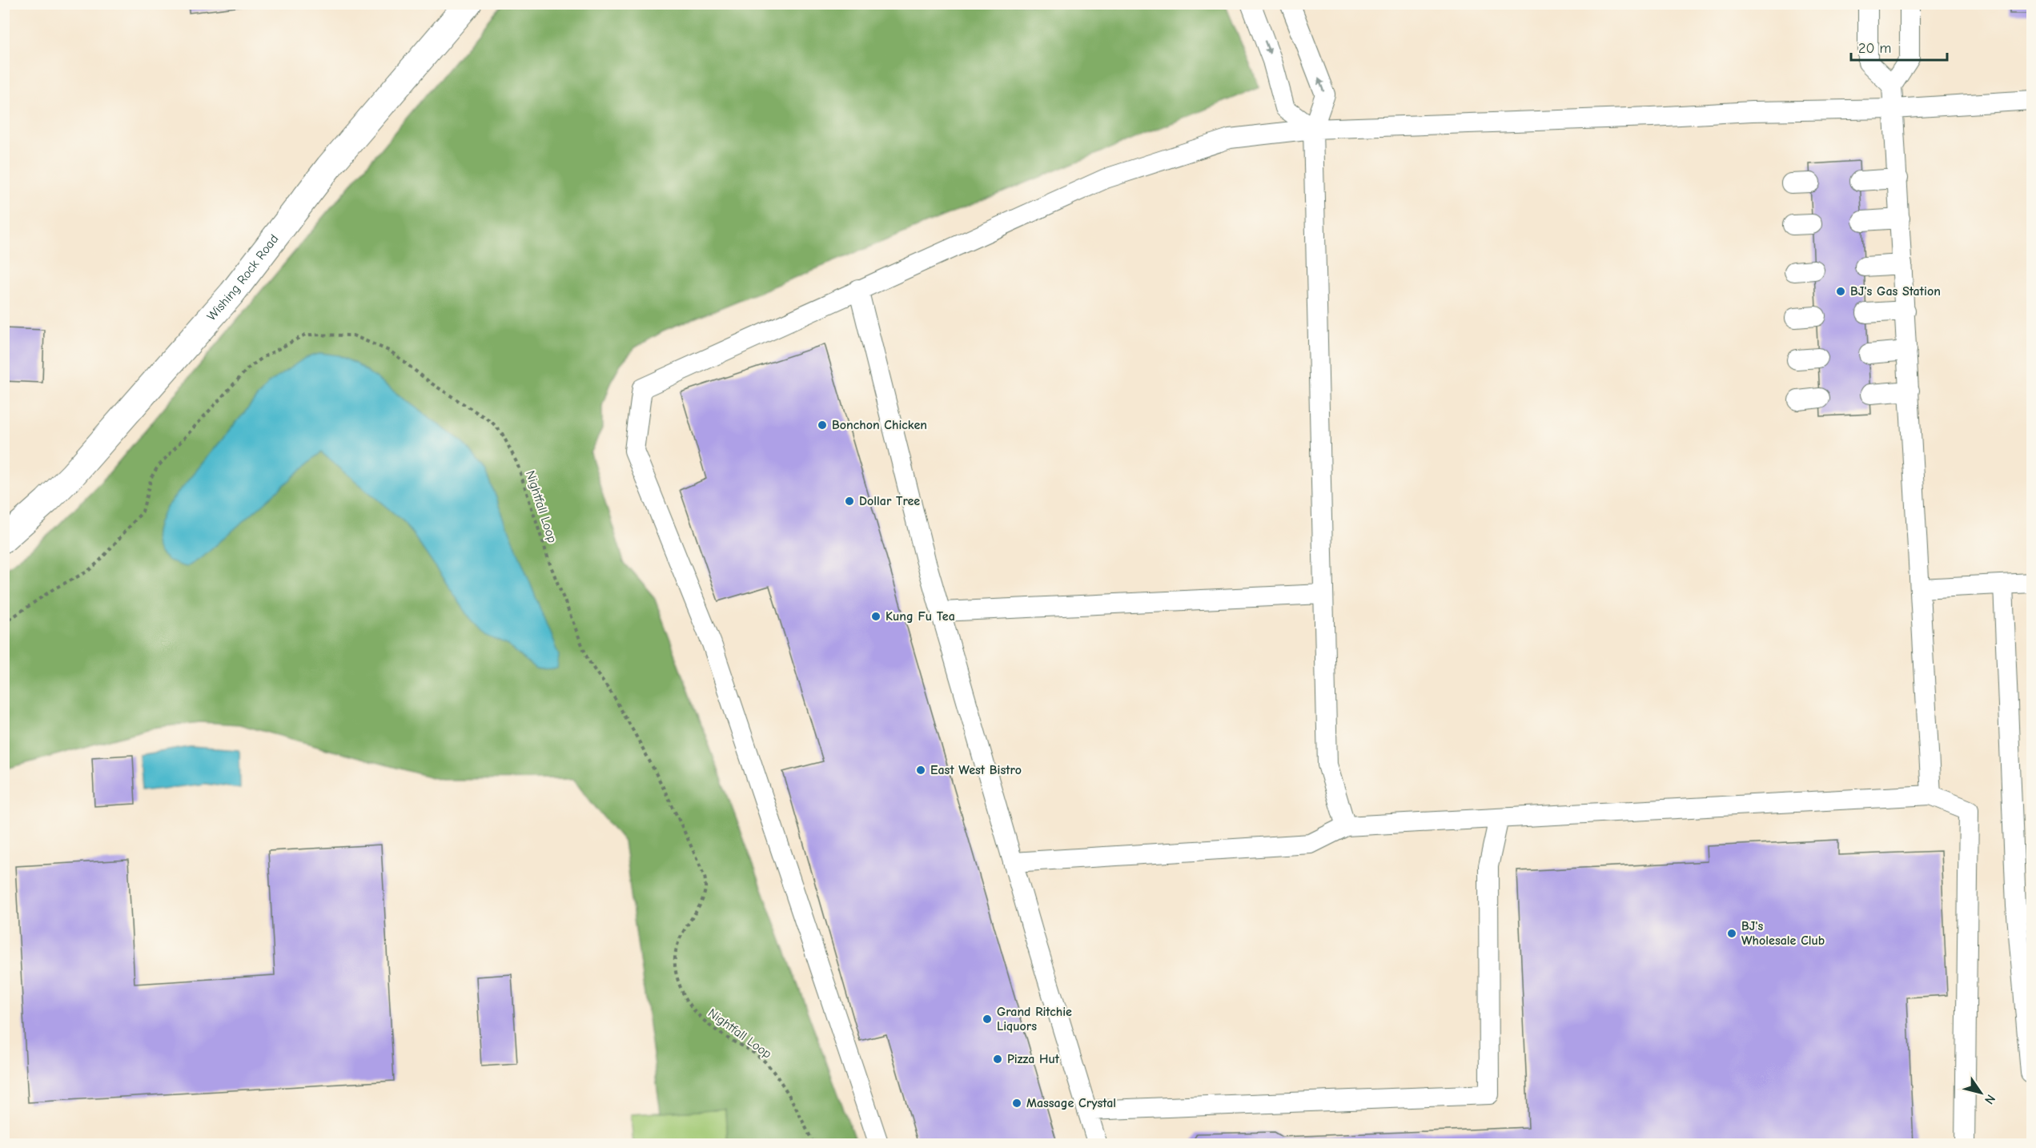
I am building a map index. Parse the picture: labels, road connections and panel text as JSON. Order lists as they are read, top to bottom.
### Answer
{
  "streets": {
    "street": ["Wishing Rock Road"],
    "path": ["Nightfall Loop"]
  },
  "places": [
    "BJ's Gas Station",
    "Bonchon Chicken",
    "Dollar Tree",
    "Kung Fu Tea",
    "East West Bistro",
    "BJ's Wholesale Club",
    "Grand Ritchie Liquors",
    "Pizza Hut",
    "Massage Crystal"
  ],
  "scale_bar": "20 m",
  "north": "bottom right"
}
